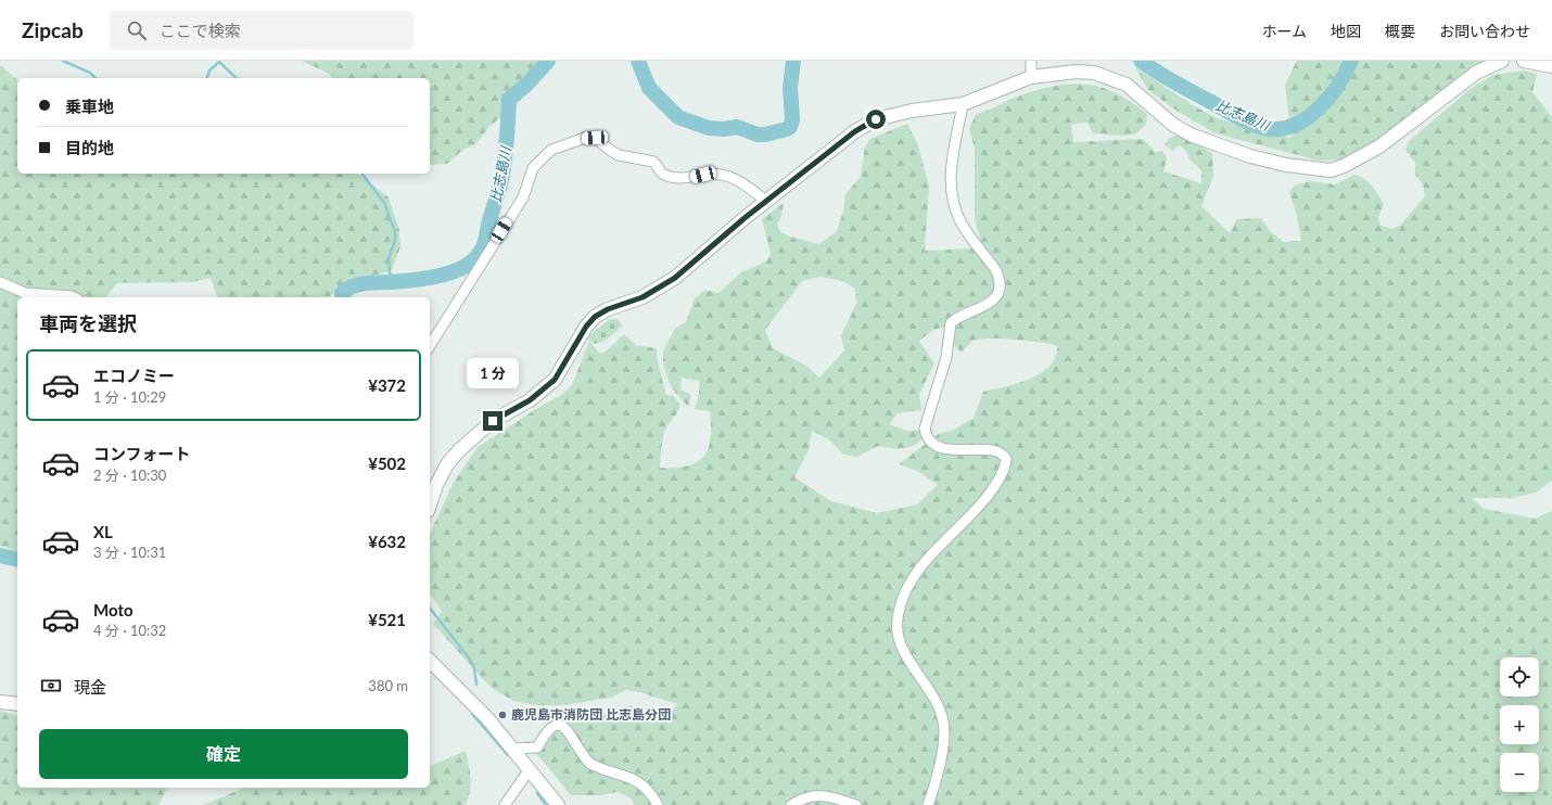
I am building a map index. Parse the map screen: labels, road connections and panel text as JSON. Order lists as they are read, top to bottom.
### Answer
{
  "water": ["比志島川"],
  "places": ["鹿児島市消防団 比志島分団"],
  "page": {
    "header": "Zipcab",
    "search": "ここで検索",
    "nav": [
      "ホーム",
      "地図",
      "概要",
      "お問い合わせ"
    ],
    "banner": ["乗車地", "目的地"],
    "heading": "車両を選択",
    "list": [
      {
        "name": "エコノミー",
        "note": "1 分 · 10:29",
        "value": "¥372"
      },
      {
        "name": "コンフォート",
        "note": "2 分 · 10:30",
        "value": "¥502"
      },
      {
        "name": "XL",
        "note": "3 分 · 10:31",
        "value": "¥632"
      },
      {
        "name": "Moto",
        "note": "4 分 · 10:32",
        "value": "¥521"
      }
    ],
    "bubble": "1 分",
    "map_buttons": ["+", "−"],
    "pay": ["現金", "380 m"],
    "buttons": "確定"
  }
}
